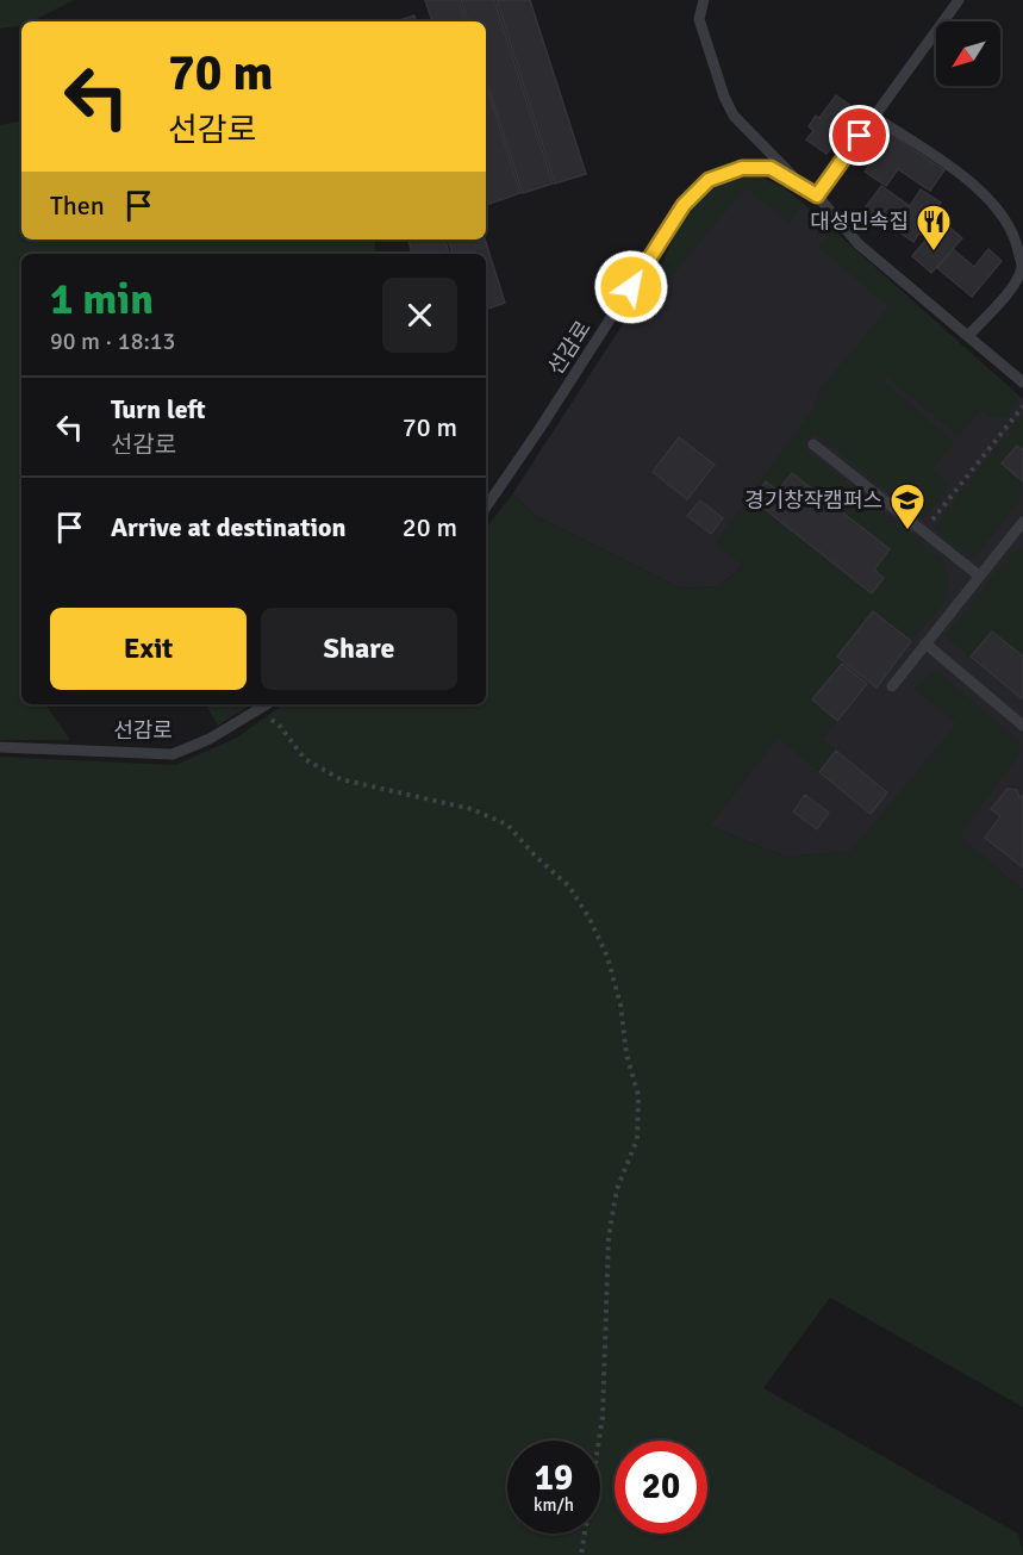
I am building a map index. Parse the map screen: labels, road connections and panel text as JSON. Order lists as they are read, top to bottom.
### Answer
{
  "streets": {
    "lane": ["선감로"]
  },
  "places": {
    "restaurant": ["대성민속집"],
    "school or university": ["경기창작캠퍼스"]
  },
  "north": "bottom left",
  "page": {
    "turn": ["70 m", "선감로"],
    "then": "Then",
    "heading": ["1 min", "90 m · 18:13"],
    "list": [
      {
        "name": "Turn left",
        "note": "선감로",
        "value": "70 m"
      },
      {
        "name": "Arrive at destination",
        "value": "20 m"
      }
    ],
    "buttons": ["Exit", "Share"],
    "speed": "19 km/h",
    "limit": "20"
  }
}
